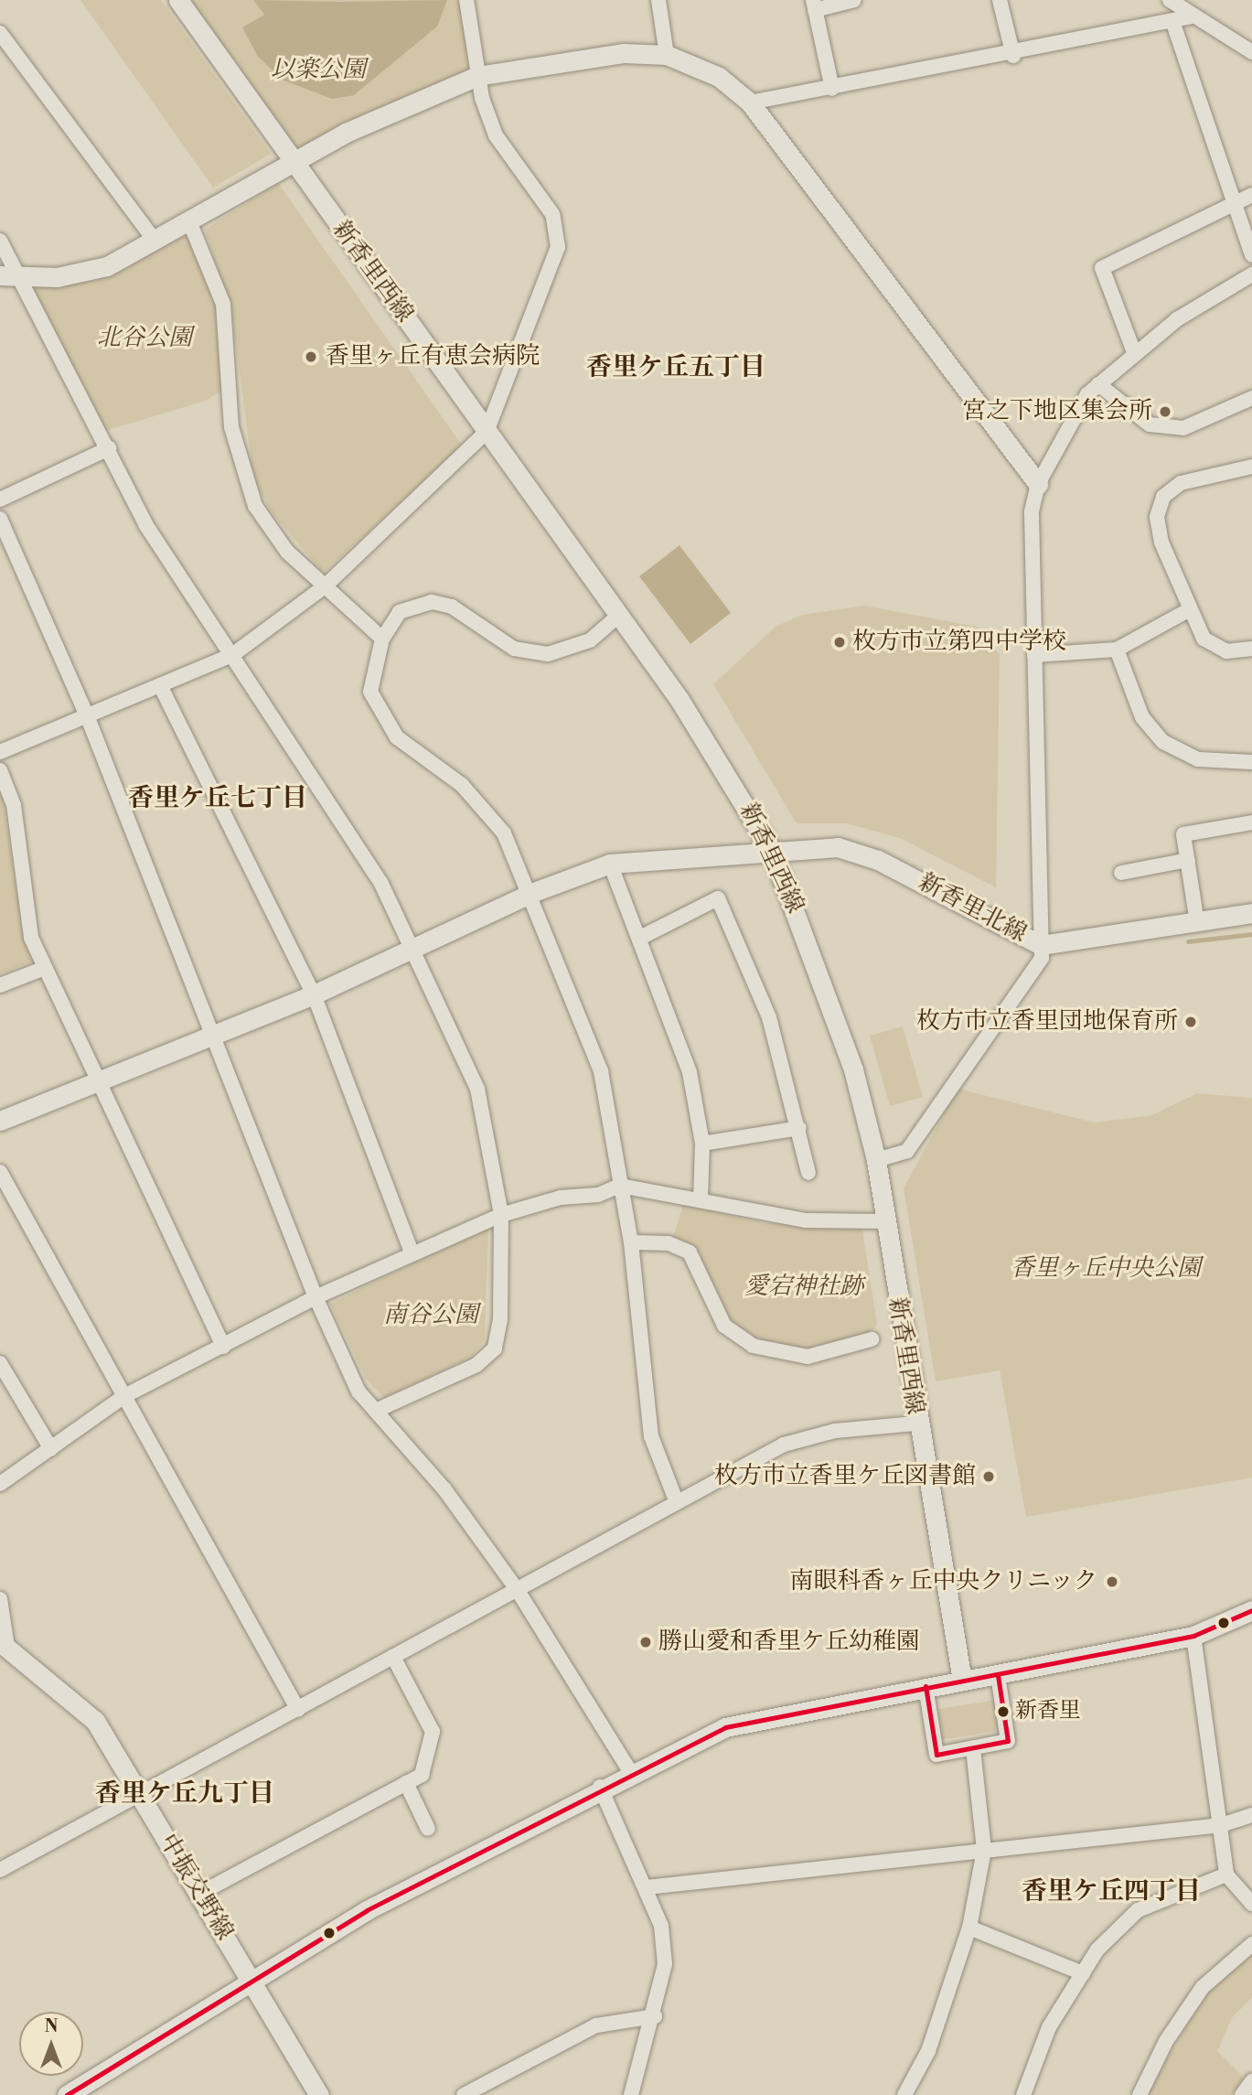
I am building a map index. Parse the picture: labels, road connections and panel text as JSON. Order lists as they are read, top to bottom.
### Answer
{
  "streets": {
    "street": ["新香里西線", "新香里北線", "中振交野線"]
  },
  "crossings": [
    ["新香里西線", "新香里北線"]
  ],
  "districts": [
    "香里ケ丘五丁目",
    "香里ケ丘七丁目",
    "香里ケ丘九丁目",
    "香里ケ丘四丁目"
  ],
  "parks": [
    "以楽公園",
    "北谷公園",
    "香里ヶ丘中央公園",
    "愛宕神社跡",
    "南谷公園"
  ],
  "places": [
    "香里ヶ丘有恵会病院",
    "宮之下地区集会所",
    "枚方市立第四中学校",
    "枚方市立香里団地保育所",
    "枚方市立香里ケ丘図書館",
    "南眼科香ヶ丘中央クリニック",
    "勝山愛和香里ケ丘幼稚園",
    "新香里"
  ],
  "north": "top"
}
